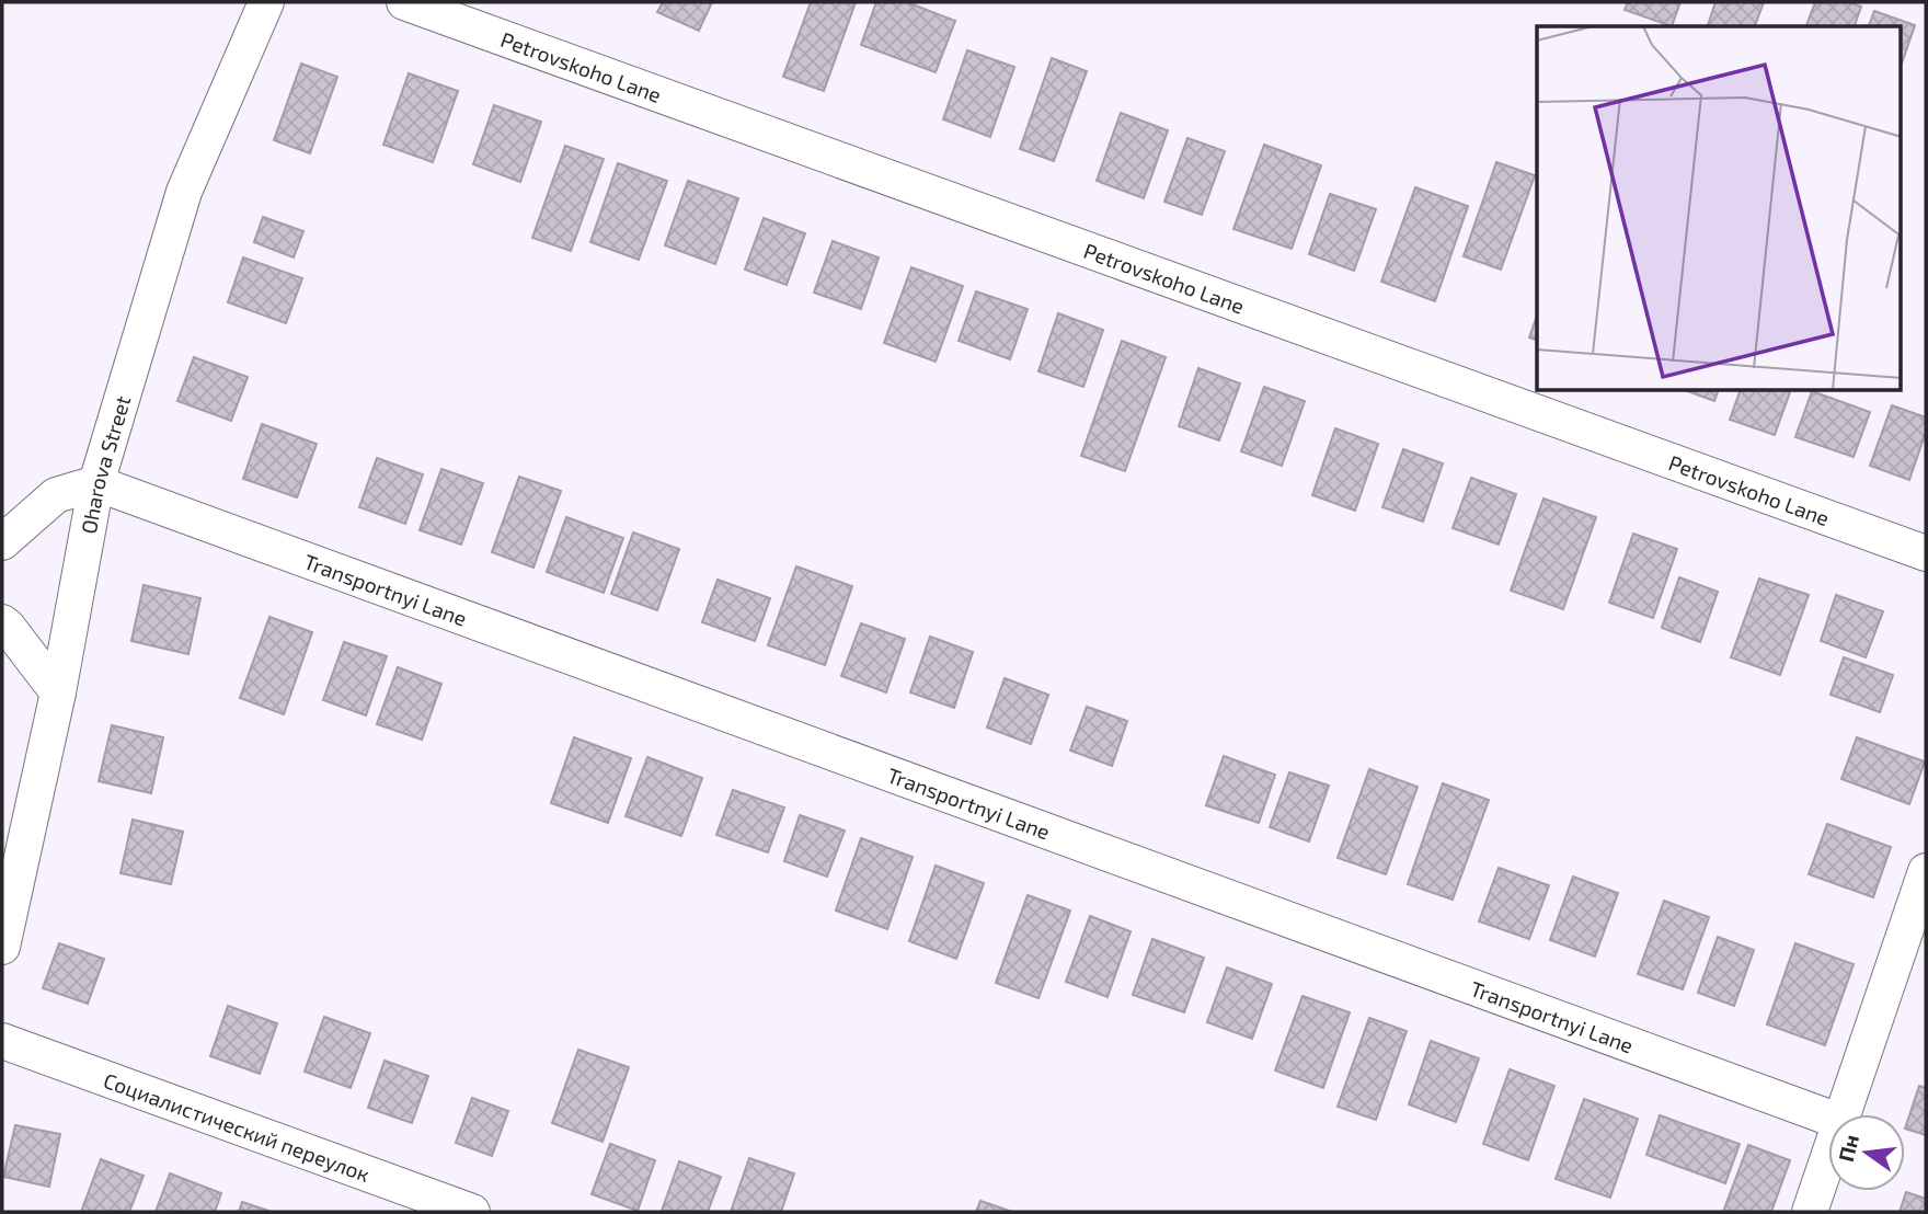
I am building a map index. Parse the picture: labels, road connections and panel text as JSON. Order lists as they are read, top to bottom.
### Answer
{
  "streets": {
    "street": [
      "Petrovskoho Lane",
      "Oharova Street",
      "Transportnyi Lane",
      "Социалистический переулок"
    ]
  },
  "crossings": [
    ["Oharova Street", "Transportnyi Lane"]
  ],
  "north": "left"
}
